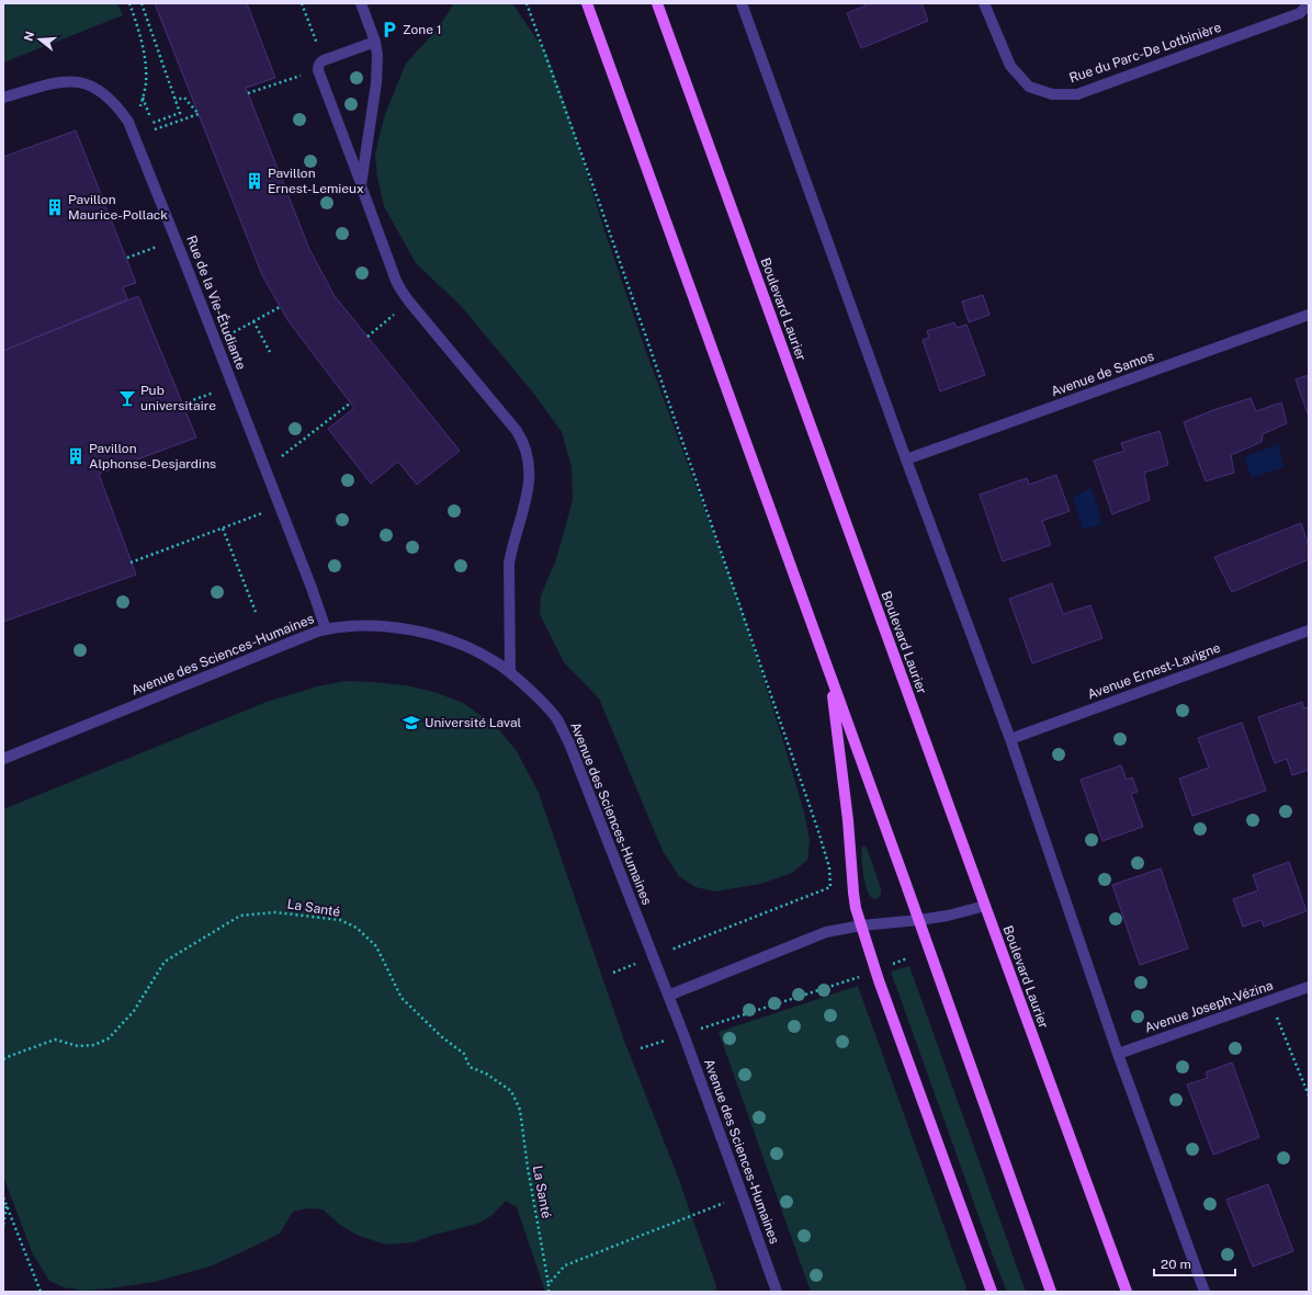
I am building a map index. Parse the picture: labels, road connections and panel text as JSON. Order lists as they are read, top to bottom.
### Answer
{
  "streets": {
    "main road": ["Boulevard Laurier"],
    "street": [
      "Rue du Parc-De Lotbinière",
      "Rue de la Vie-Étudiante",
      "Avenue de Samos",
      "Avenue des Sciences-Humaines",
      "Avenue Ernest-Lavigne",
      "Avenue Joseph-Vézina"
    ],
    "path": ["La Santé"]
  },
  "crossings": [
    ["Rue de la Vie-Étudiante", "Avenue des Sciences-Humaines"]
  ],
  "places": {
    "parking": ["Zone 1"],
    "building": ["Pavillon Ernest-Lemieux", "Pavillon Maurice-Pollack", "Pavillon Alphonse-Desjardins"],
    "bar": ["Pub universitaire"],
    "school or university": ["Université Laval"]
  },
  "scale_bar": "20 m",
  "north": "left"
}
